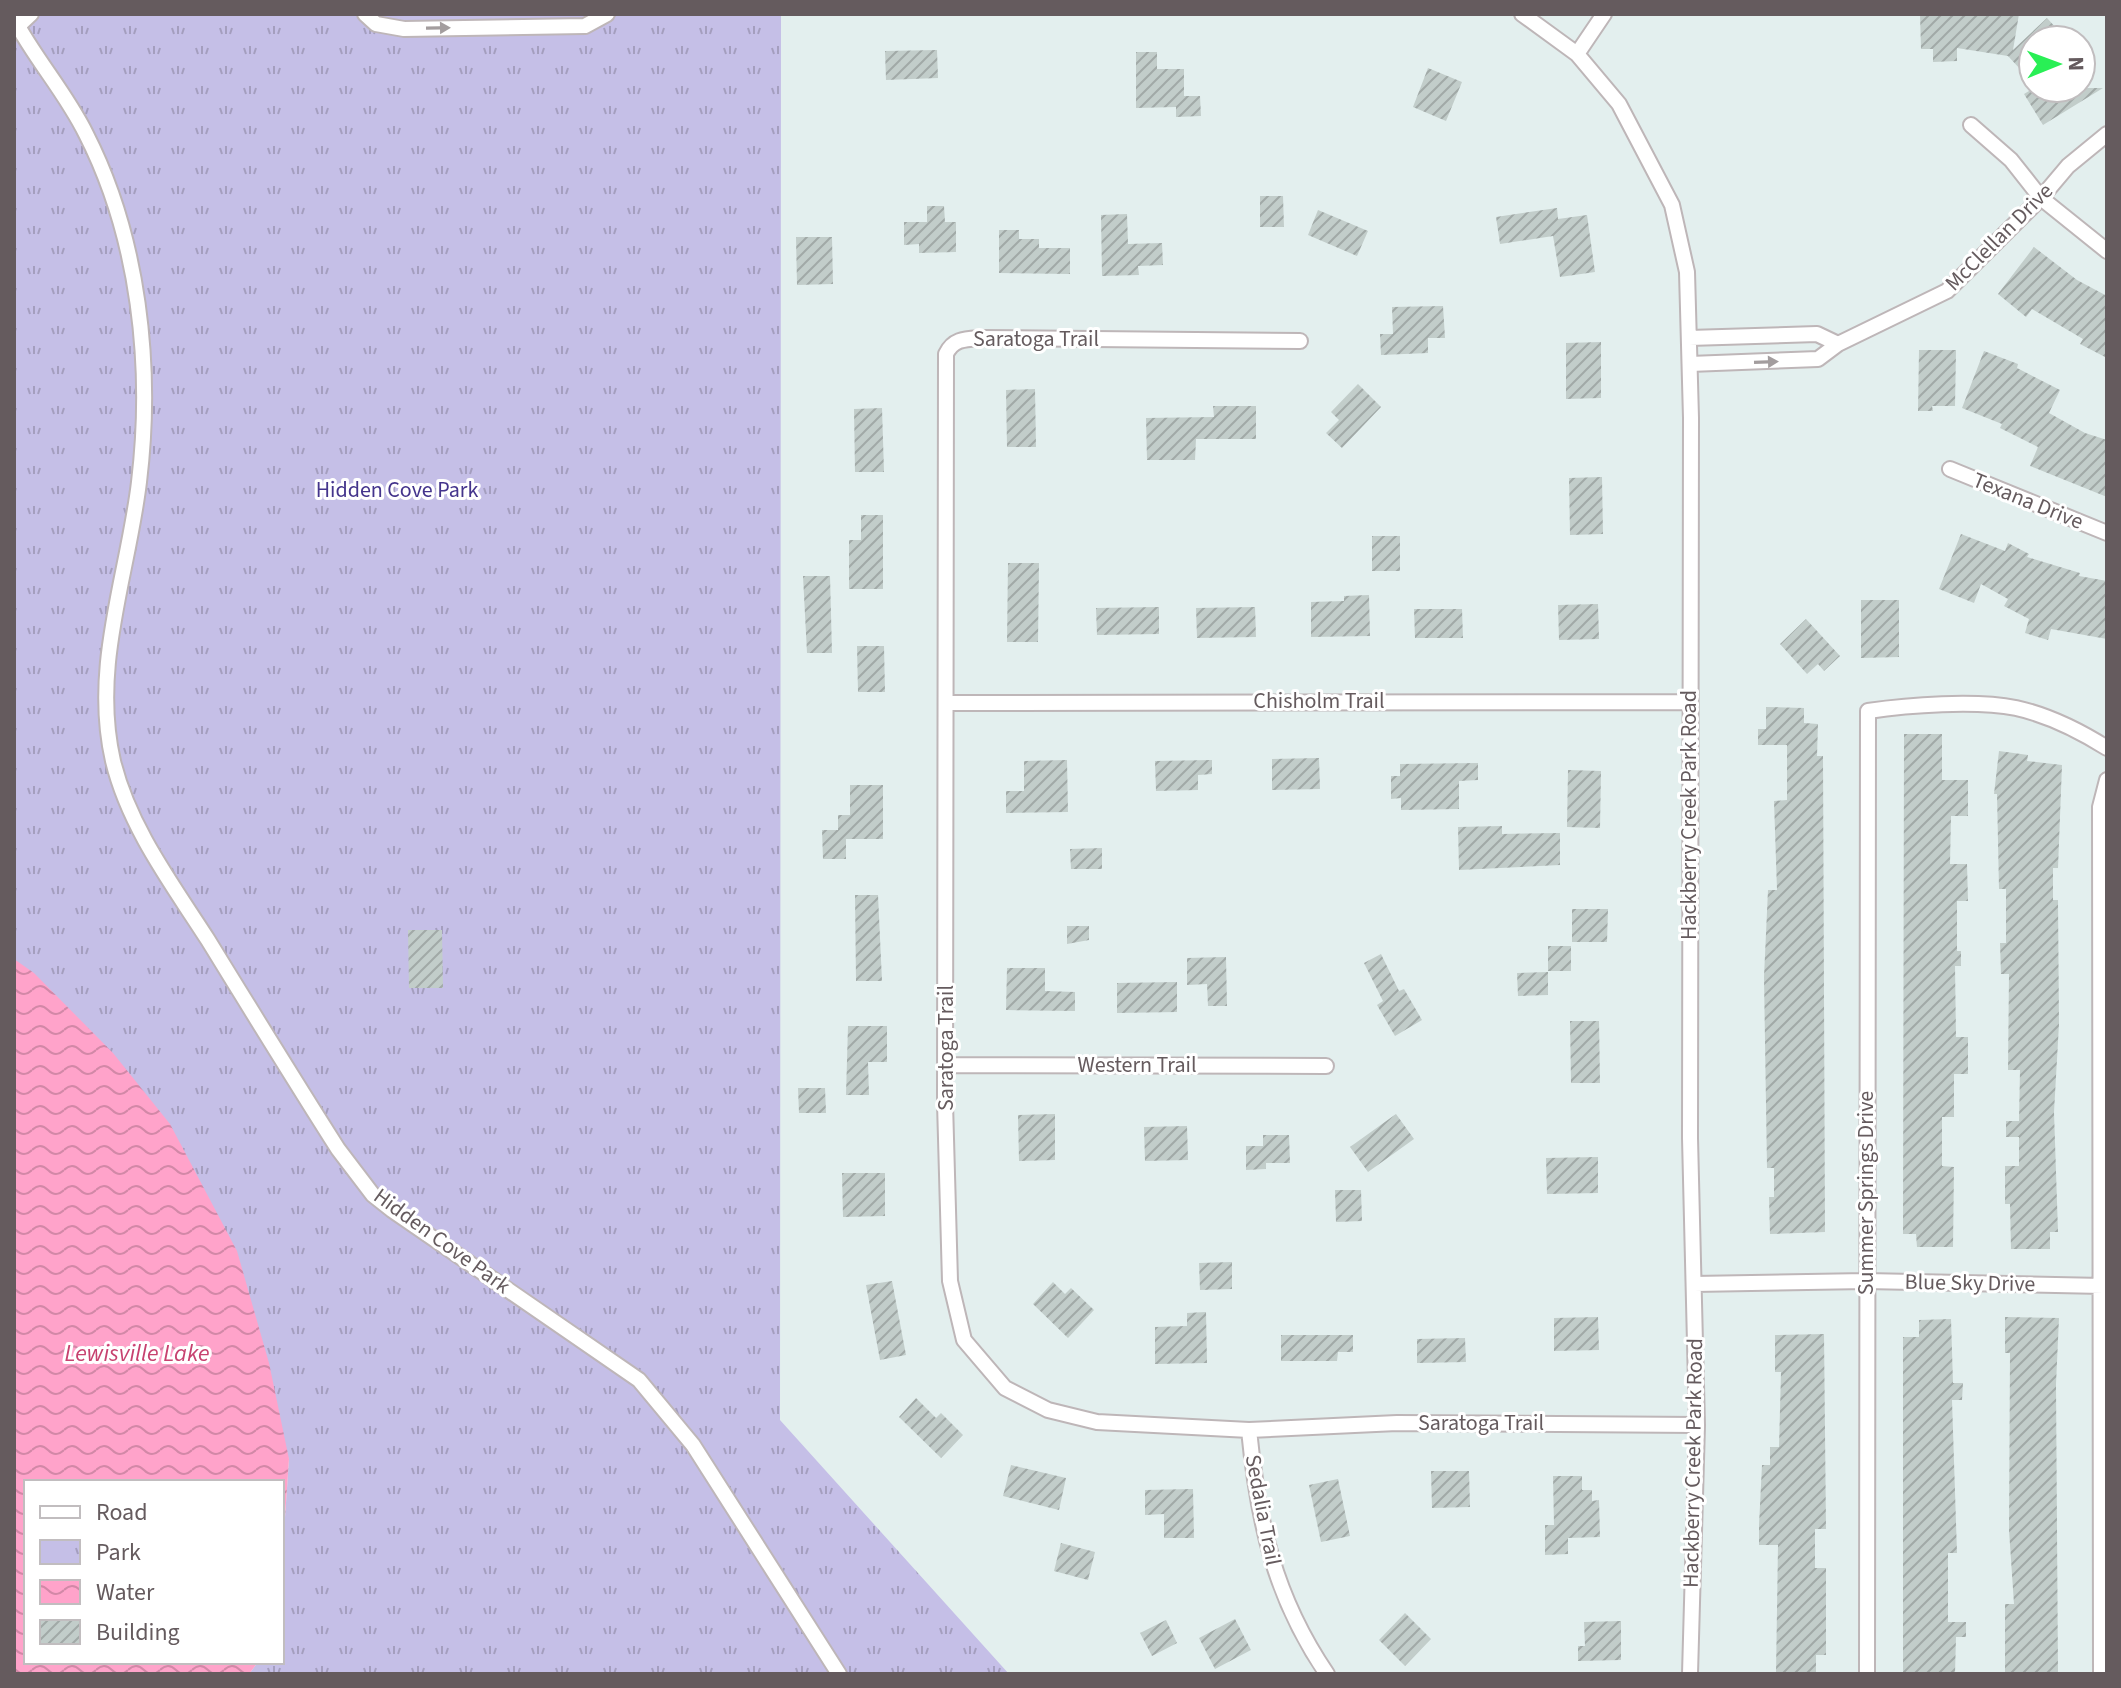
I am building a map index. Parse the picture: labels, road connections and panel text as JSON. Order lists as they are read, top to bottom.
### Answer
{
  "streets": {
    "street": [
      "McClellan Drive",
      "Saratoga Trail",
      "Texana Drive",
      "Chisholm Trail",
      "Hackberry Creek Park Road",
      "Western Trail",
      "Summer Springs Drive",
      "Hidden Cove Park",
      "Blue Sky Drive",
      "Sedalia Trail"
    ]
  },
  "crossings": [
    ["McClellan Drive", "Hackberry Creek Park Road"],
    ["Saratoga Trail", "Chisholm Trail"],
    ["Saratoga Trail", "Hackberry Creek Park Road"],
    ["Saratoga Trail", "Western Trail"],
    ["Saratoga Trail", "Sedalia Trail"],
    ["Chisholm Trail", "Hackberry Creek Park Road"],
    ["Hackberry Creek Park Road", "Blue Sky Drive"],
    ["Summer Springs Drive", "Blue Sky Drive"]
  ],
  "water": ["Lewisville Lake"],
  "parks": ["Hidden Cove Park"],
  "legend": [
    "Road",
    "Park",
    "Water",
    "Building"
  ],
  "north": "right"
}
